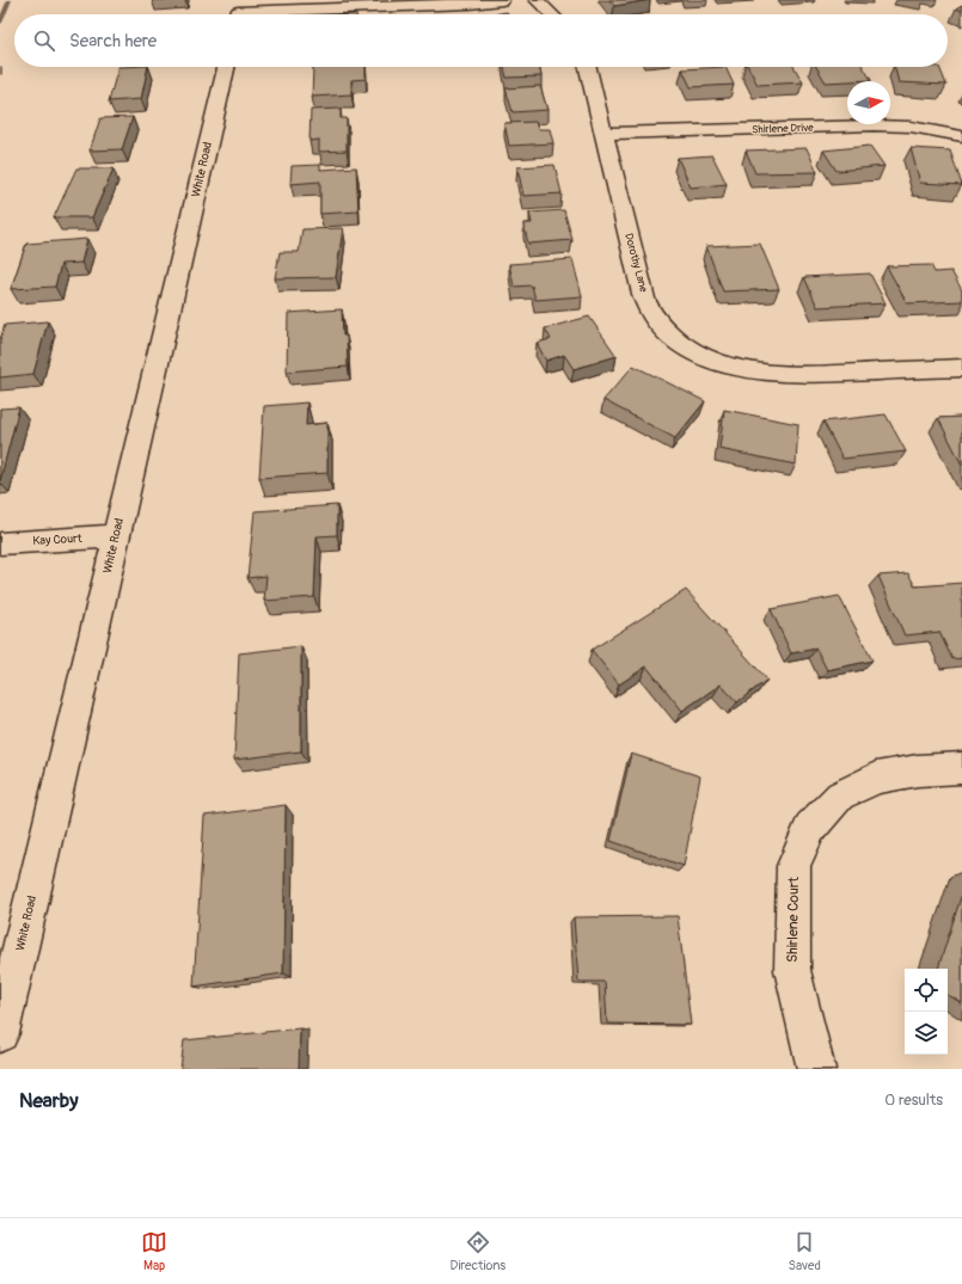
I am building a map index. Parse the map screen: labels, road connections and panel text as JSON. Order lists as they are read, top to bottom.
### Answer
{
  "streets": {
    "street": [
      "Shirlene Drive",
      "White Road",
      "Dorothy Lane",
      "Kay Court",
      "Shirlene Court"
    ]
  },
  "crossings": [
    ["Shirlene Drive", "Dorothy Lane"],
    ["White Road", "Kay Court"]
  ],
  "north": "right",
  "page": {
    "search": "Search here",
    "heading": ["Nearby", "0 results"],
    "nav": ["Map", "Directions", "Saved"]
  }
}
